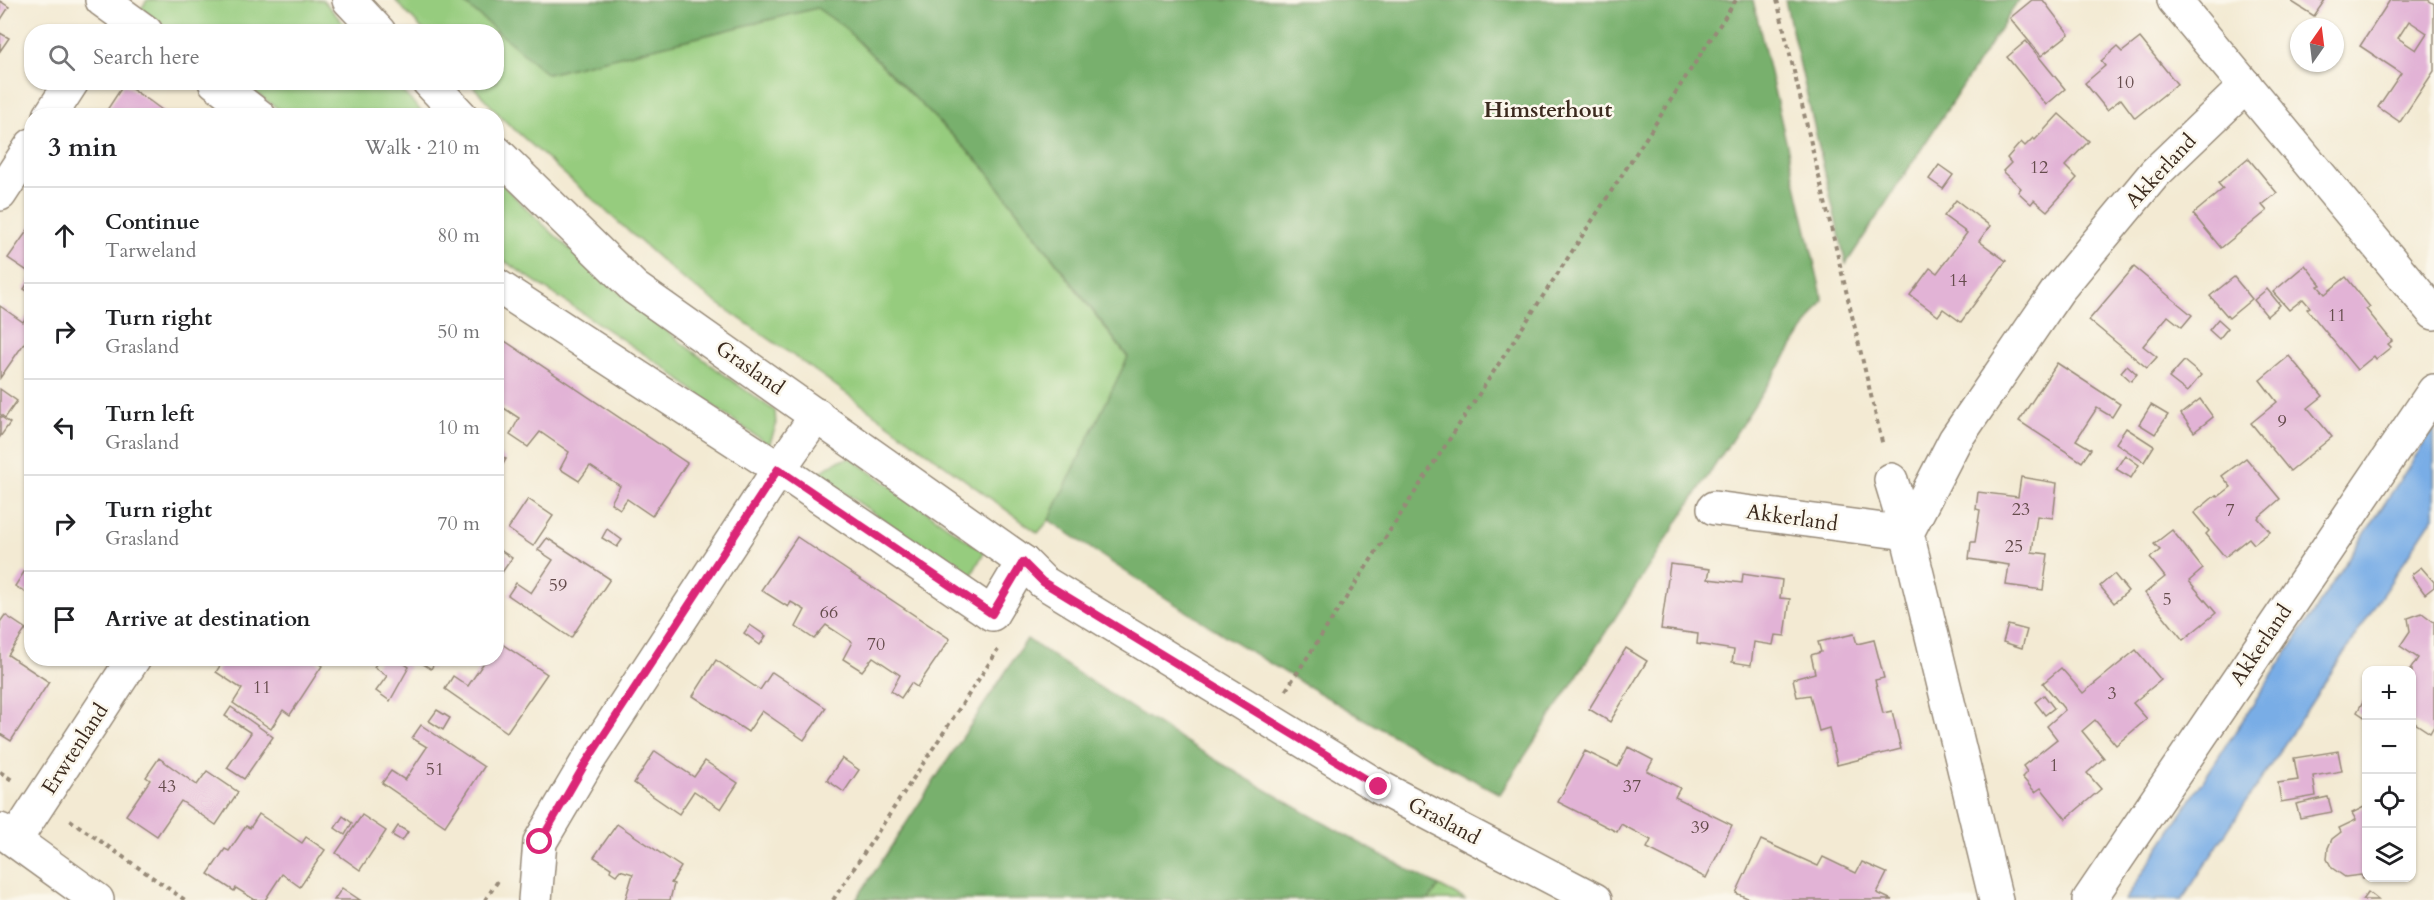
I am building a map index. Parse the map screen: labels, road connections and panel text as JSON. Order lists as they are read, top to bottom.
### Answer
{
  "streets": {
    "street": ["Akkerland", "Grasland", "Erwtenland"]
  },
  "districts": ["Himsterhout"],
  "house_numbers": [
    "10",
    "12",
    "14",
    "11",
    "9",
    "23",
    "7",
    "25",
    "59",
    "5",
    "66",
    "70",
    "11",
    "3",
    "1",
    "51",
    "43",
    "37",
    "39"
  ],
  "north": "top",
  "page": {
    "search": "Search here",
    "heading": ["3 min", "Walk · 210 m"],
    "list": [
      ["Continue", "Tarweland", "80 m"],
      ["Turn right", "Grasland", "50 m"],
      ["Turn left", "Grasland", "10 m"],
      ["Turn right", "Grasland", "70 m"],
      "Arrive at destination"
    ],
    "map_buttons": ["+", "−"]
  }
}
